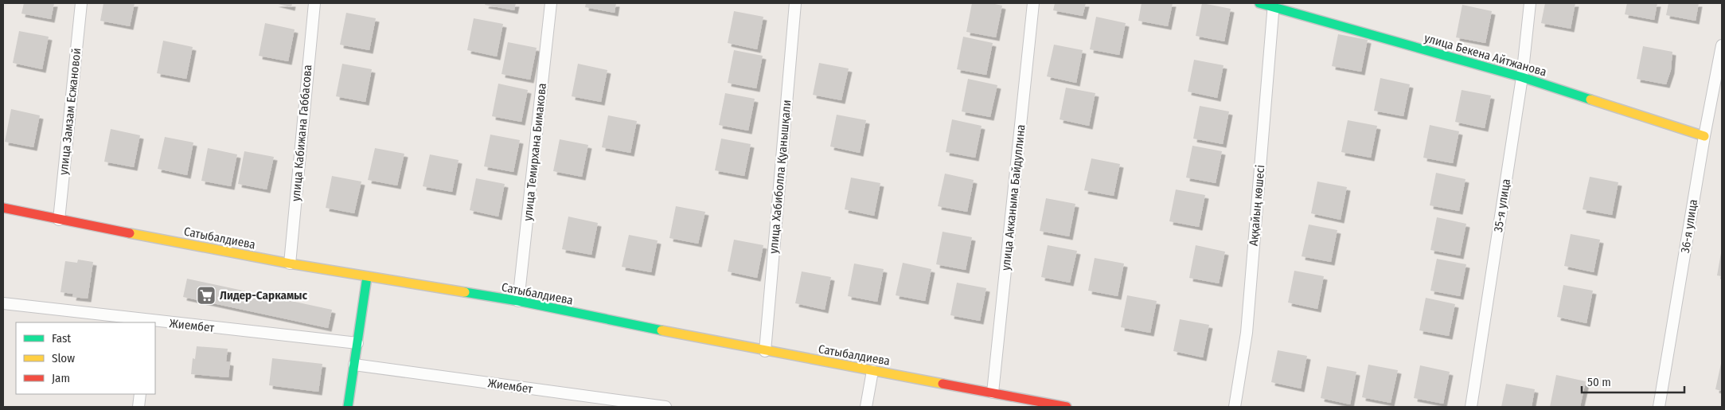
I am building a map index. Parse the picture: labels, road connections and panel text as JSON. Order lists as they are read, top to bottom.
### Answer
{
  "streets": {
    "street": [
      "улица Бекена Айтжанова",
      "улица Замзам Есжановой",
      "улица Кабижана Габбасова",
      "улица Темирхана Бимакова",
      "улица Хабиболла Қуанышқали",
      "улица Акканыма Байдуллина",
      "Аққайың көшесі",
      "35-я улица",
      "36-я улица",
      "Сатыбалдиева",
      "Жиембет"
    ]
  },
  "crossings": [
    ["улица Бекена Айтжанова", "Аққайың көшесі"],
    ["улица Бекена Айтжанова", "35-я улица"],
    ["улица Бекена Айтжанова", "36-я улица"],
    ["улица Замзам Есжановой", "Сатыбалдиева"],
    ["улица Кабижана Габбасова", "Сатыбалдиева"],
    ["улица Темирхана Бимакова", "Сатыбалдиева"],
    ["улица Хабиболла Қуанышқали", "Сатыбалдиева"],
    ["улица Акканыма Байдуллина", "Сатыбалдиева"]
  ],
  "places": {
    "supermarket": ["Лидер-Саркамыс"]
  },
  "legend": ["Fast", "Slow", "Jam"],
  "scale_bar": "50 m"
}
